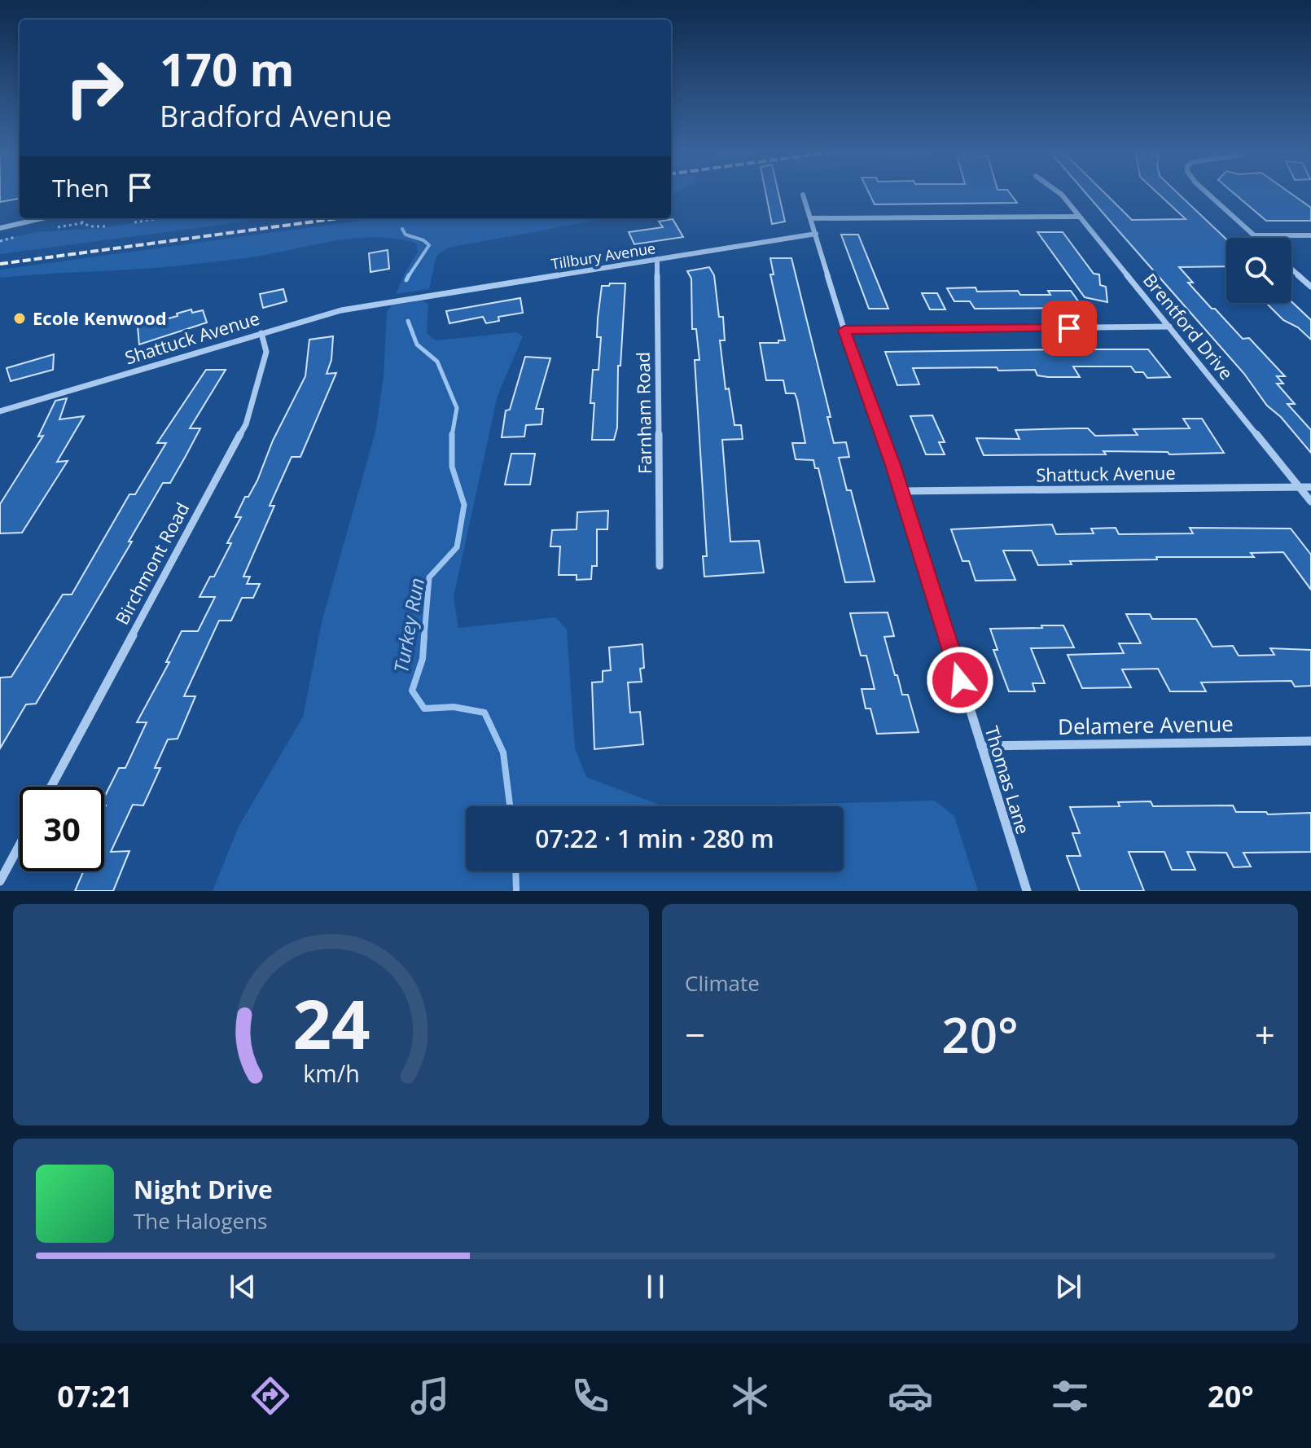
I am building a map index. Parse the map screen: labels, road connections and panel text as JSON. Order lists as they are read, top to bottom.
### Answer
{
  "streets": {
    "street": [
      "Tillbury Avenue",
      "Brentford Drive",
      "Shattuck Avenue",
      "Farnham Road",
      "Birchmont Road",
      "Delamere Avenue",
      "Thomas Lane"
    ]
  },
  "crossings": [
    ["Tillbury Avenue", "Shattuck Avenue"],
    ["Tillbury Avenue", "Farnham Road"],
    ["Tillbury Avenue", "Thomas Lane"],
    ["Brentford Drive", "Shattuck Avenue"],
    ["Shattuck Avenue", "Birchmont Road"],
    ["Shattuck Avenue", "Thomas Lane"],
    ["Delamere Avenue", "Thomas Lane"]
  ],
  "water": ["Turkey Run"],
  "places": ["Ecole Kenwood"],
  "page": {
    "turn": ["170 m", "Bradford Avenue"],
    "then": "Then",
    "limit": "30",
    "trip": "07:22 · 1 min · 280 m",
    "tile": "Climate",
    "heat": ["−", "20°", "+"],
    "song": ["Night Drive", "The Halogens"],
    "tabs": ["07:21", "20°"],
    "gauge": ["24", "km/h"]
  }
}
